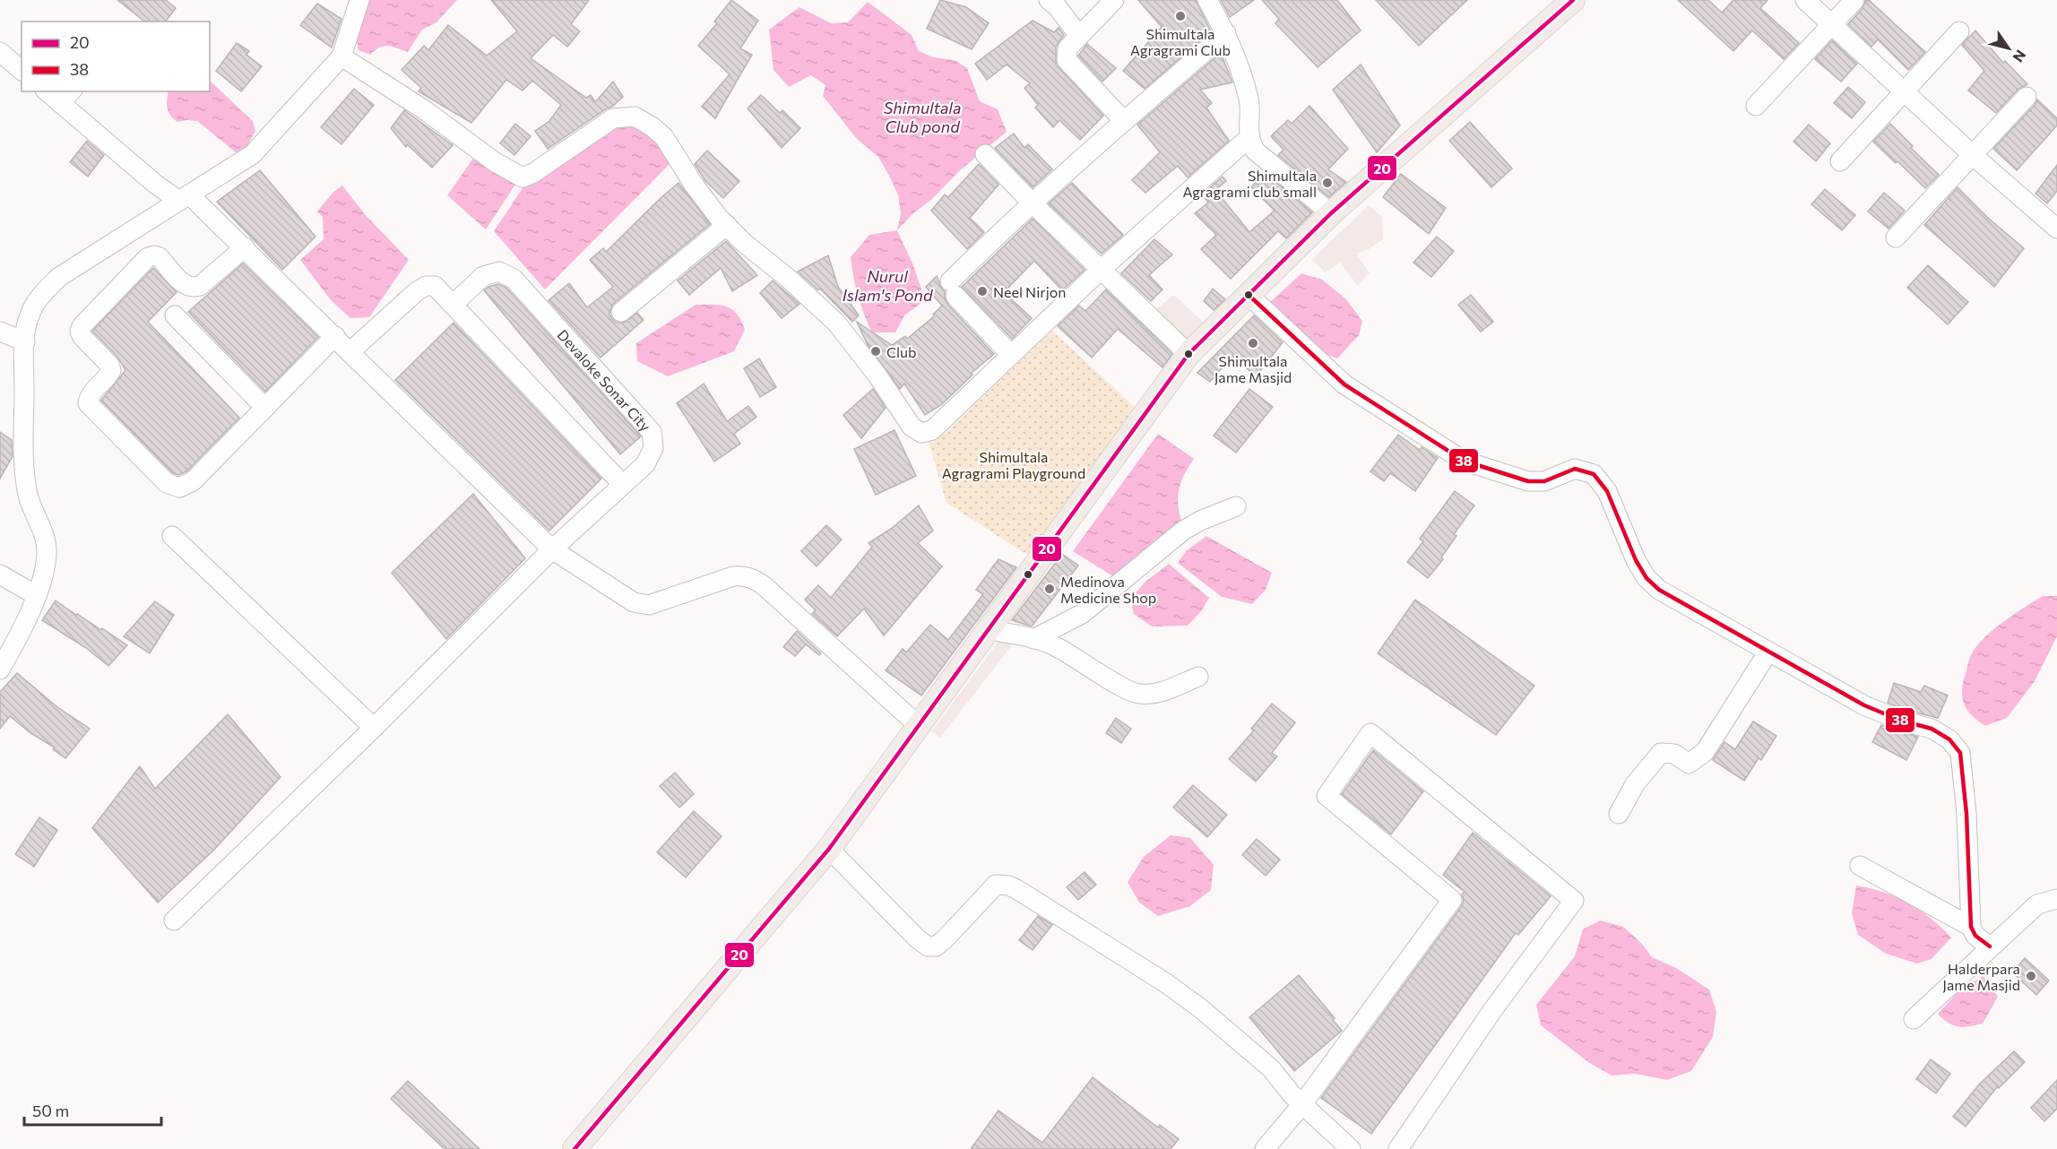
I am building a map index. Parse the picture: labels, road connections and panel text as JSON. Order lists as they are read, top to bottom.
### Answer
{
  "streets": {
    "street": ["Devaloke Sonar City"]
  },
  "water": ["Shimultala Club pond", "Nurul Islam's Pond"],
  "parks": ["Shimultala Agragrami Playground"],
  "places": [
    "Shimultala Agragrami Club",
    "Shimultala Agragrami club small",
    "Neel Nirjon",
    "Shimultala Jame Masjid",
    "Club",
    "Medinova Medicine Shop",
    "Halderpara Jame Masjid"
  ],
  "lines": ["transit line 20", "transit line 38"],
  "legend": ["20", "38"],
  "scale_bar": "50 m",
  "north": "bottom right"
}
